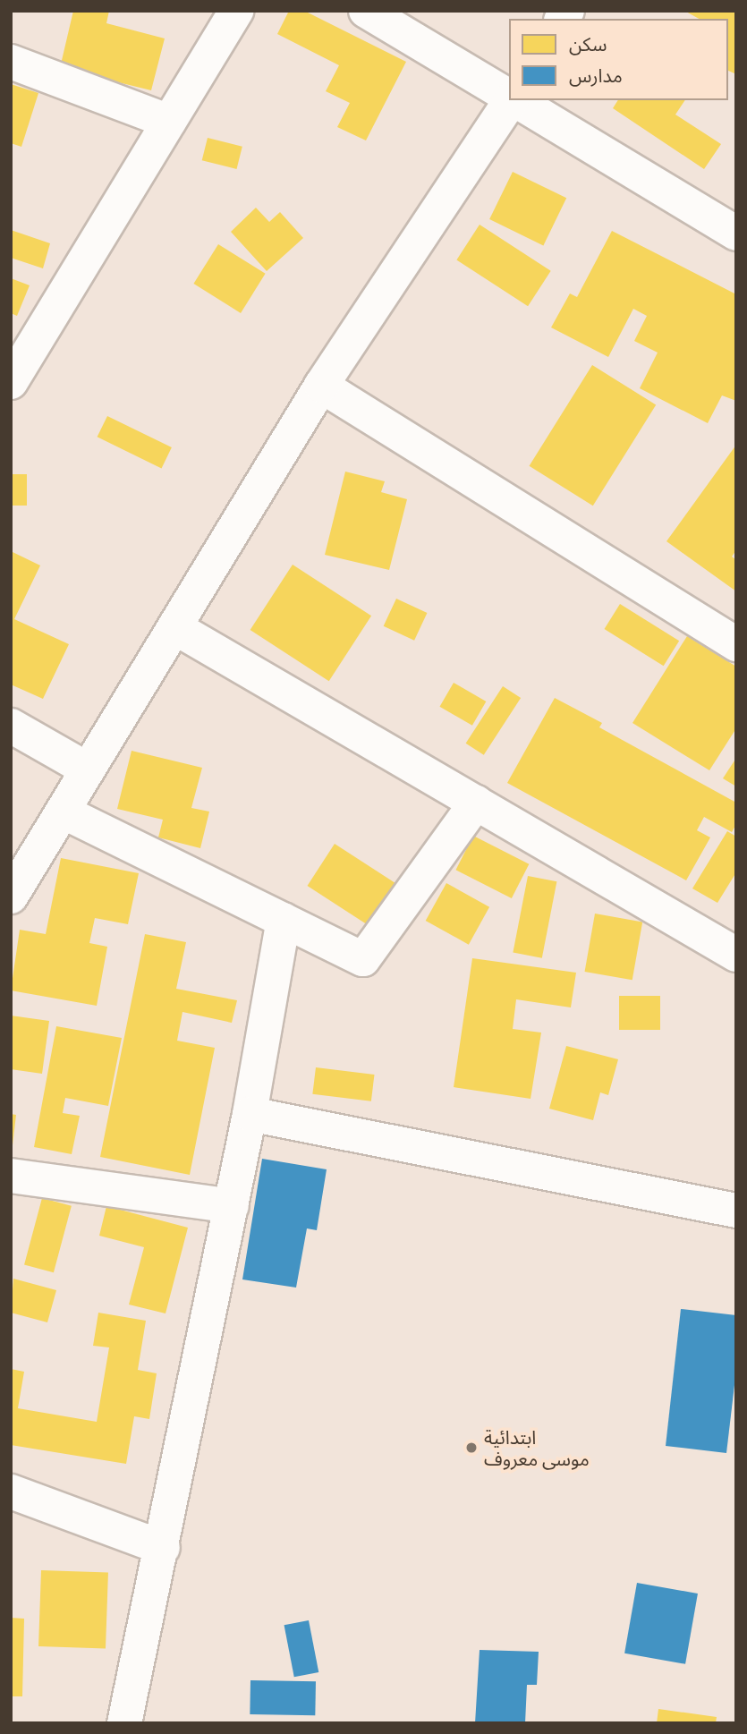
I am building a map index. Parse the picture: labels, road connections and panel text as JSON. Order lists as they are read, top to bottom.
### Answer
{
  "places": ["ابتدائية موسى معروف"],
  "legend": ["سكن", "مدارس"]
}
